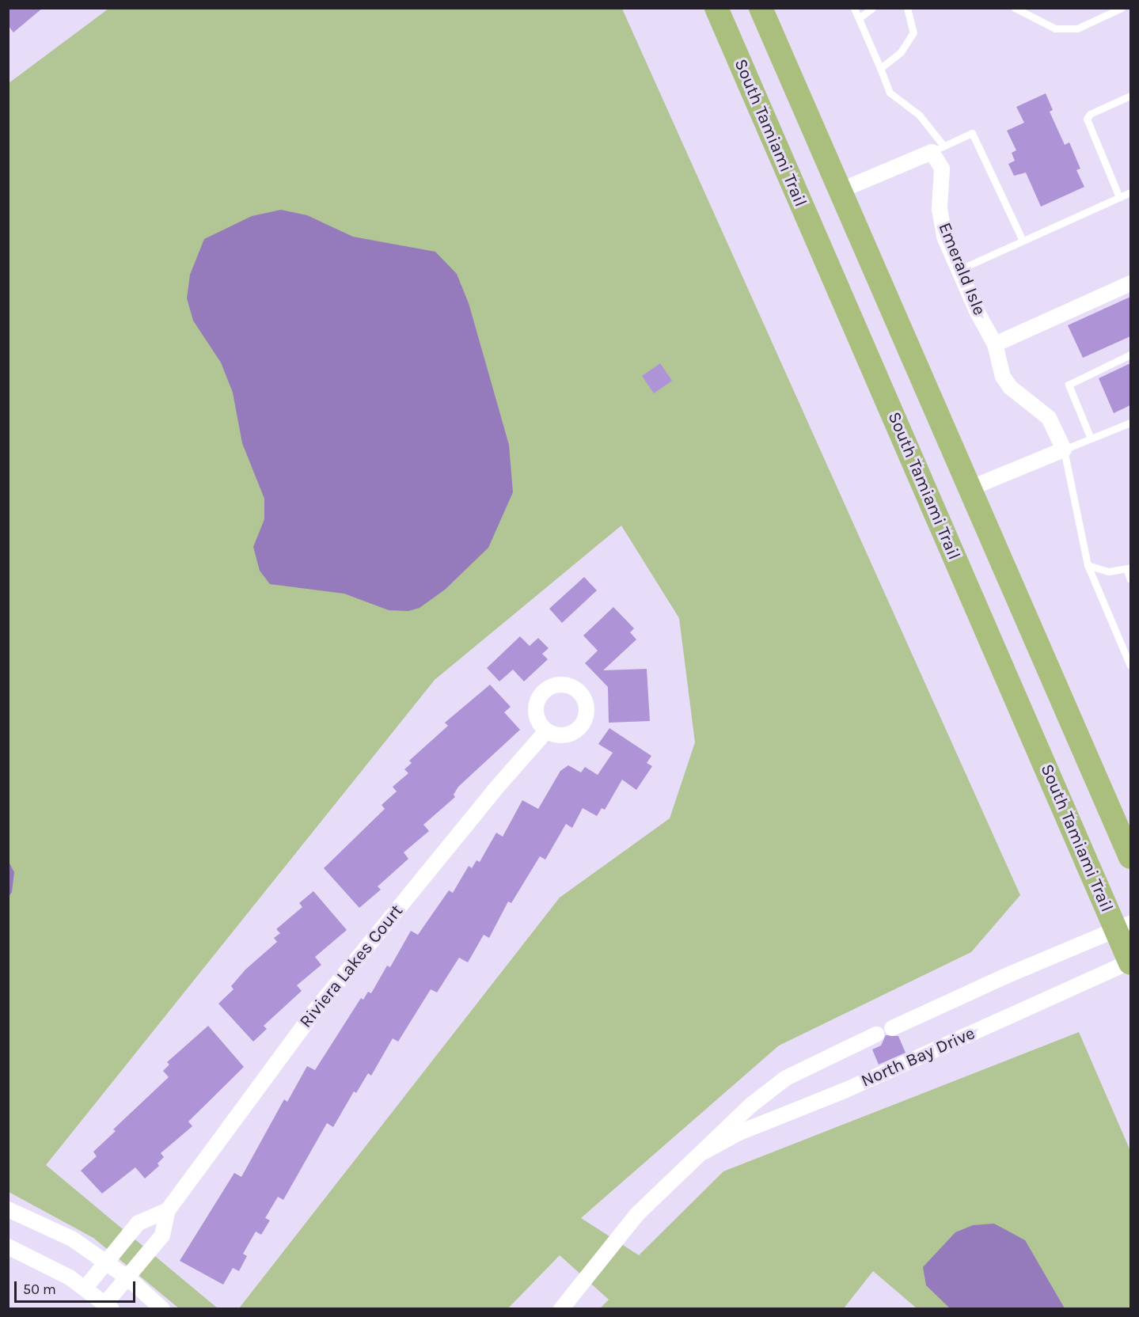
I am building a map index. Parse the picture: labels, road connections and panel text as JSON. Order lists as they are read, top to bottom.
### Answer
{
  "streets": {
    "main road": ["South Tamiami Trail"],
    "street": ["Emerald Isle", "Riviera Lakes Court", "North Bay Drive"]
  },
  "crossings": [
    ["South Tamiami Trail", "North Bay Drive"]
  ],
  "scale_bar": "50 m"
}
